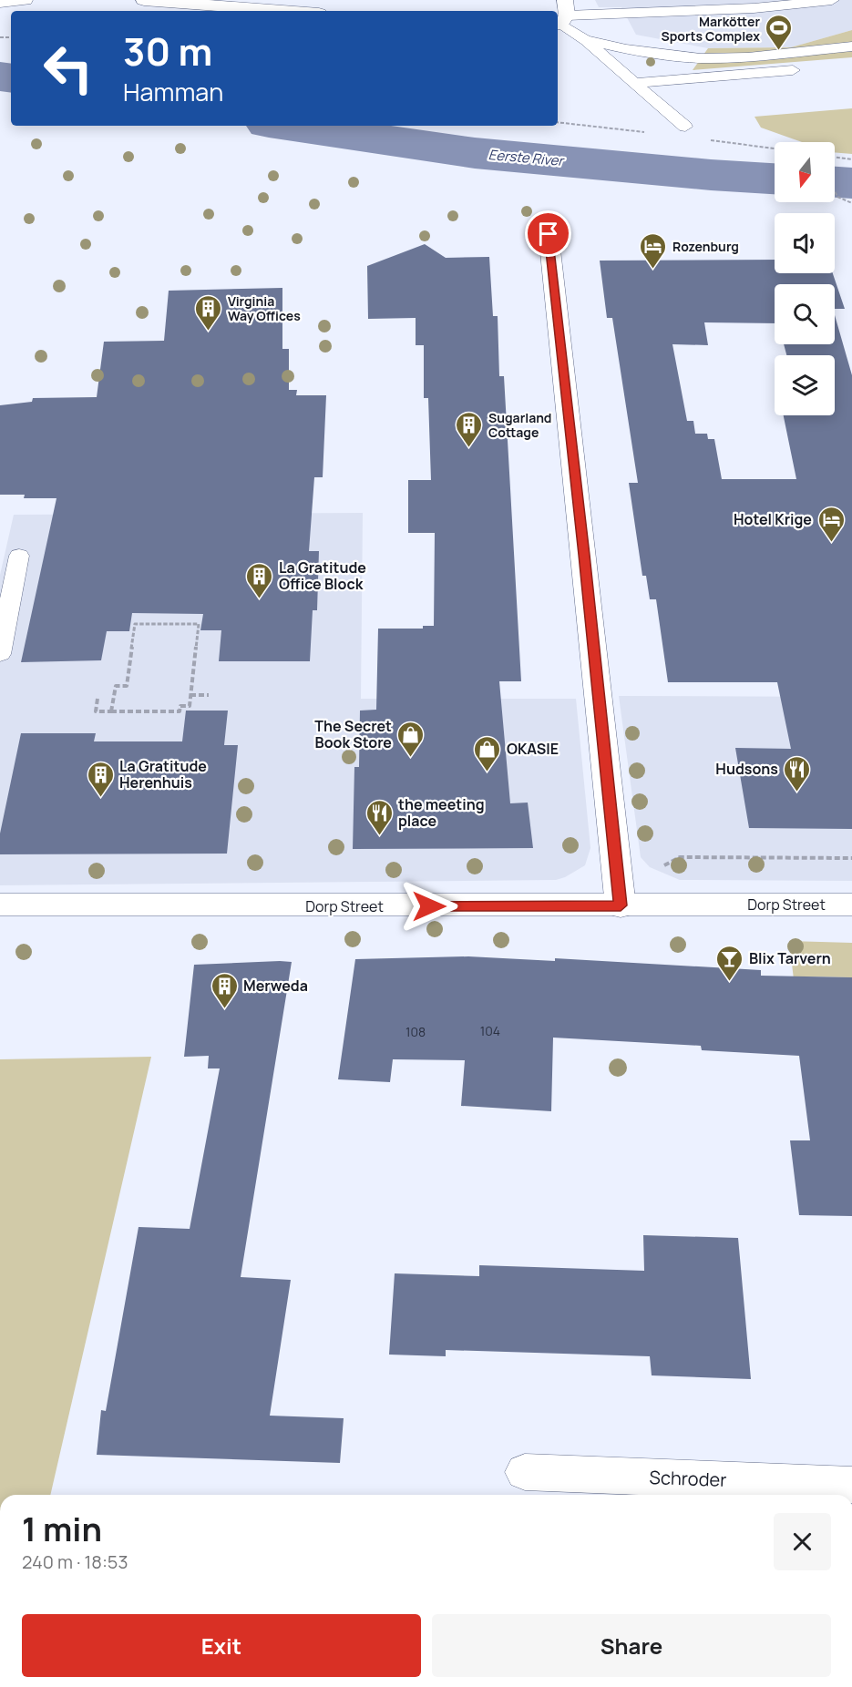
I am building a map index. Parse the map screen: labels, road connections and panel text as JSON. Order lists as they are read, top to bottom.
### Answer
{
  "streets": {
    "street": ["Dorp Street", "Schroder"]
  },
  "water": ["Eerste River"],
  "places": {
    "sports": ["Markötter Sports Complex"],
    "hotel": ["Rozenburg", "Hotel Krige"],
    "building": [
      "Virginia Way Offices",
      "Sugarland Cottage",
      "La Gratitude Office Block",
      "La Gratitude Herenhuis",
      "Merweda"
    ],
    "shop": ["The Secret Book Store", "OKASIE"],
    "restaurant": ["Hudsons", "the meeting place"],
    "bar": ["Blix Tarvern"]
  },
  "house_numbers": ["104", "108"],
  "north": "bottom",
  "page": {
    "turn": ["30 m", "Hamman"],
    "heading": ["1 min", "240 m · 18:53"],
    "buttons": ["Exit", "Share"]
  }
}
